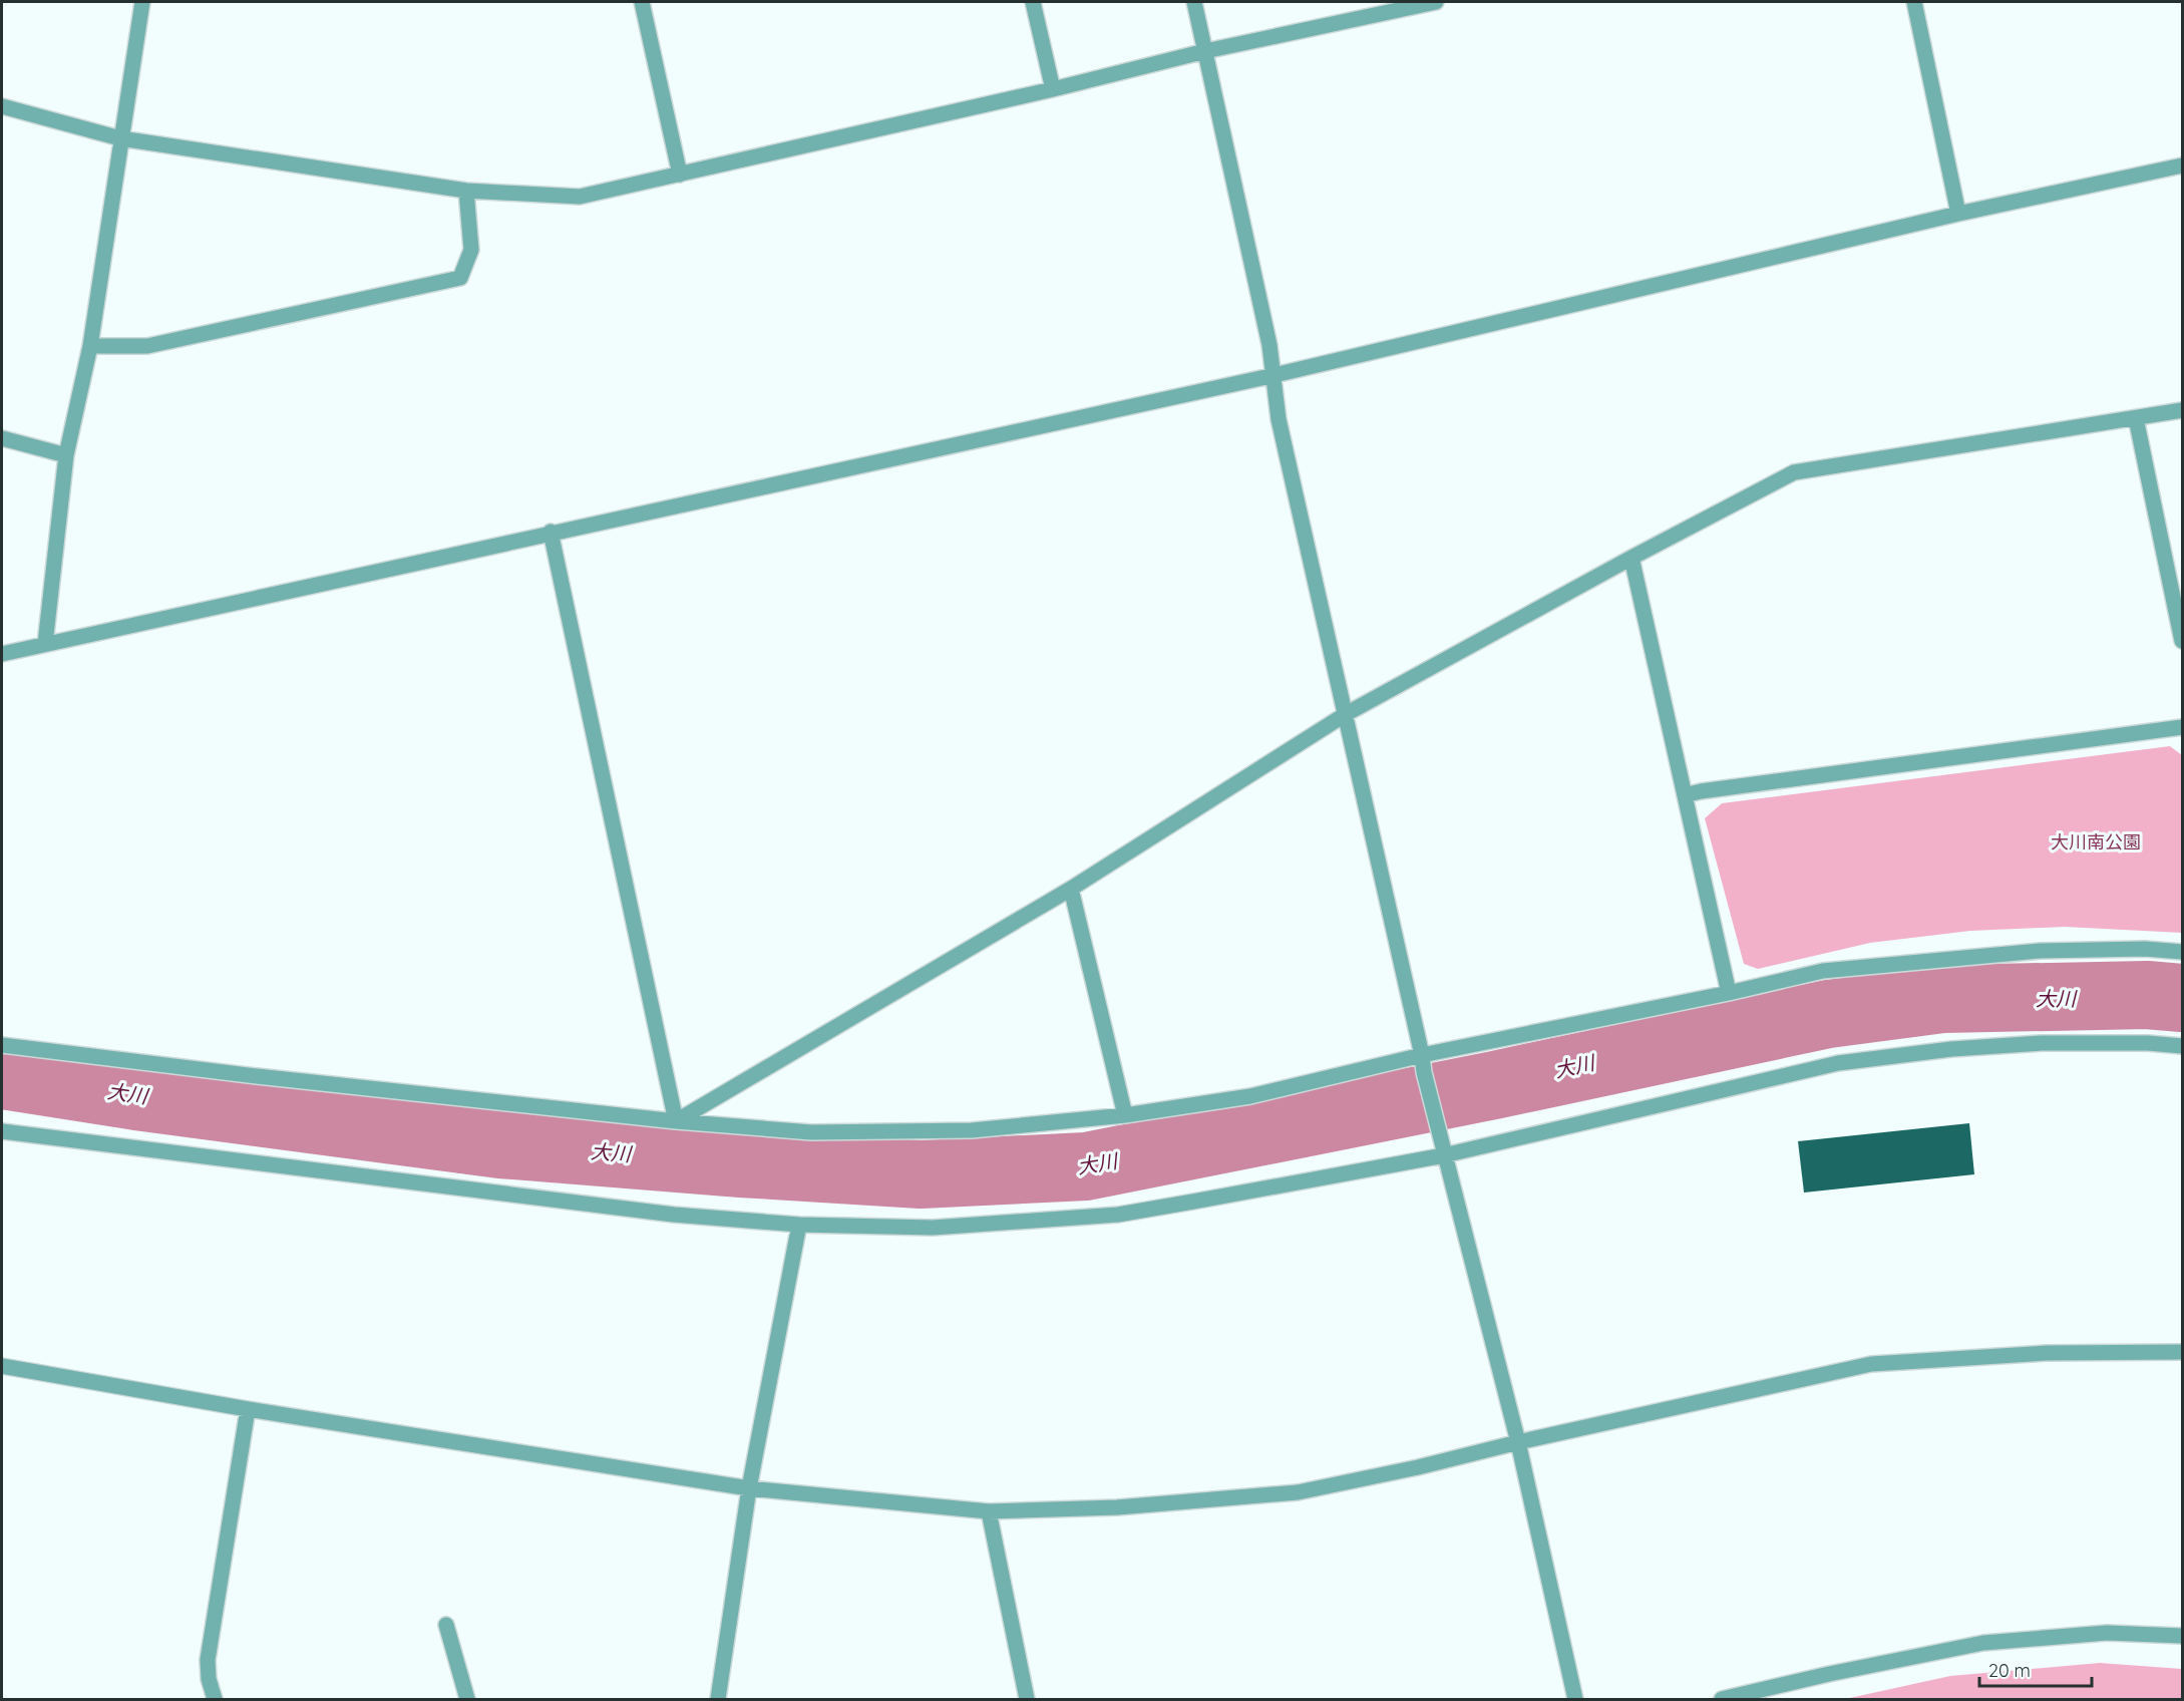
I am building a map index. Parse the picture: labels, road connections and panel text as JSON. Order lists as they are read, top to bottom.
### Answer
{
  "water": ["大川"],
  "parks": ["大川南公園"],
  "scale_bar": "20 m"
}
